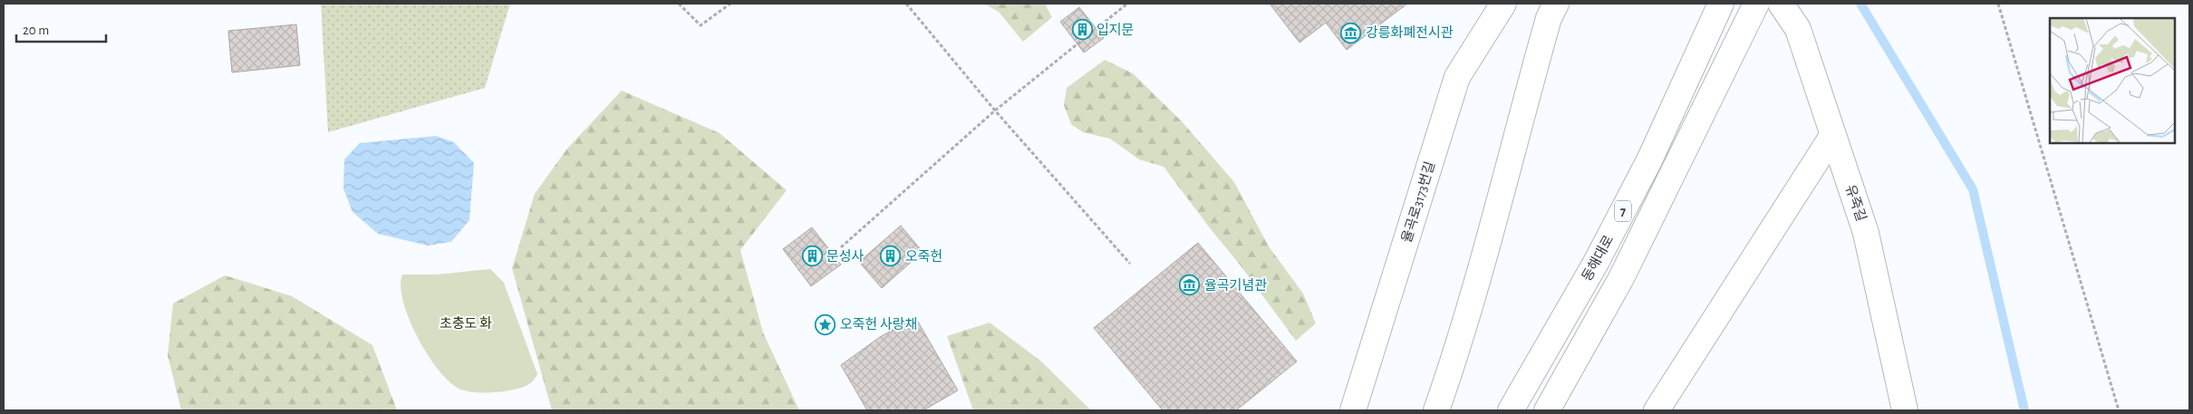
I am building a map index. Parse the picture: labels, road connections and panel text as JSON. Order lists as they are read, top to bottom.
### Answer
{
  "streets": {
    "main road": [
      "율곡로3173번길",
      "유죽길",
      "7",
      "동해대로"
    ]
  },
  "parks": ["초충도 화"],
  "places": {
    "building": ["입지문", "문성사", "오죽헌"],
    "museum": ["강릉화폐전시관", "율곡기념관"],
    "place": ["오죽헌 사랑채"]
  },
  "scale_bar": "20 m"
}
